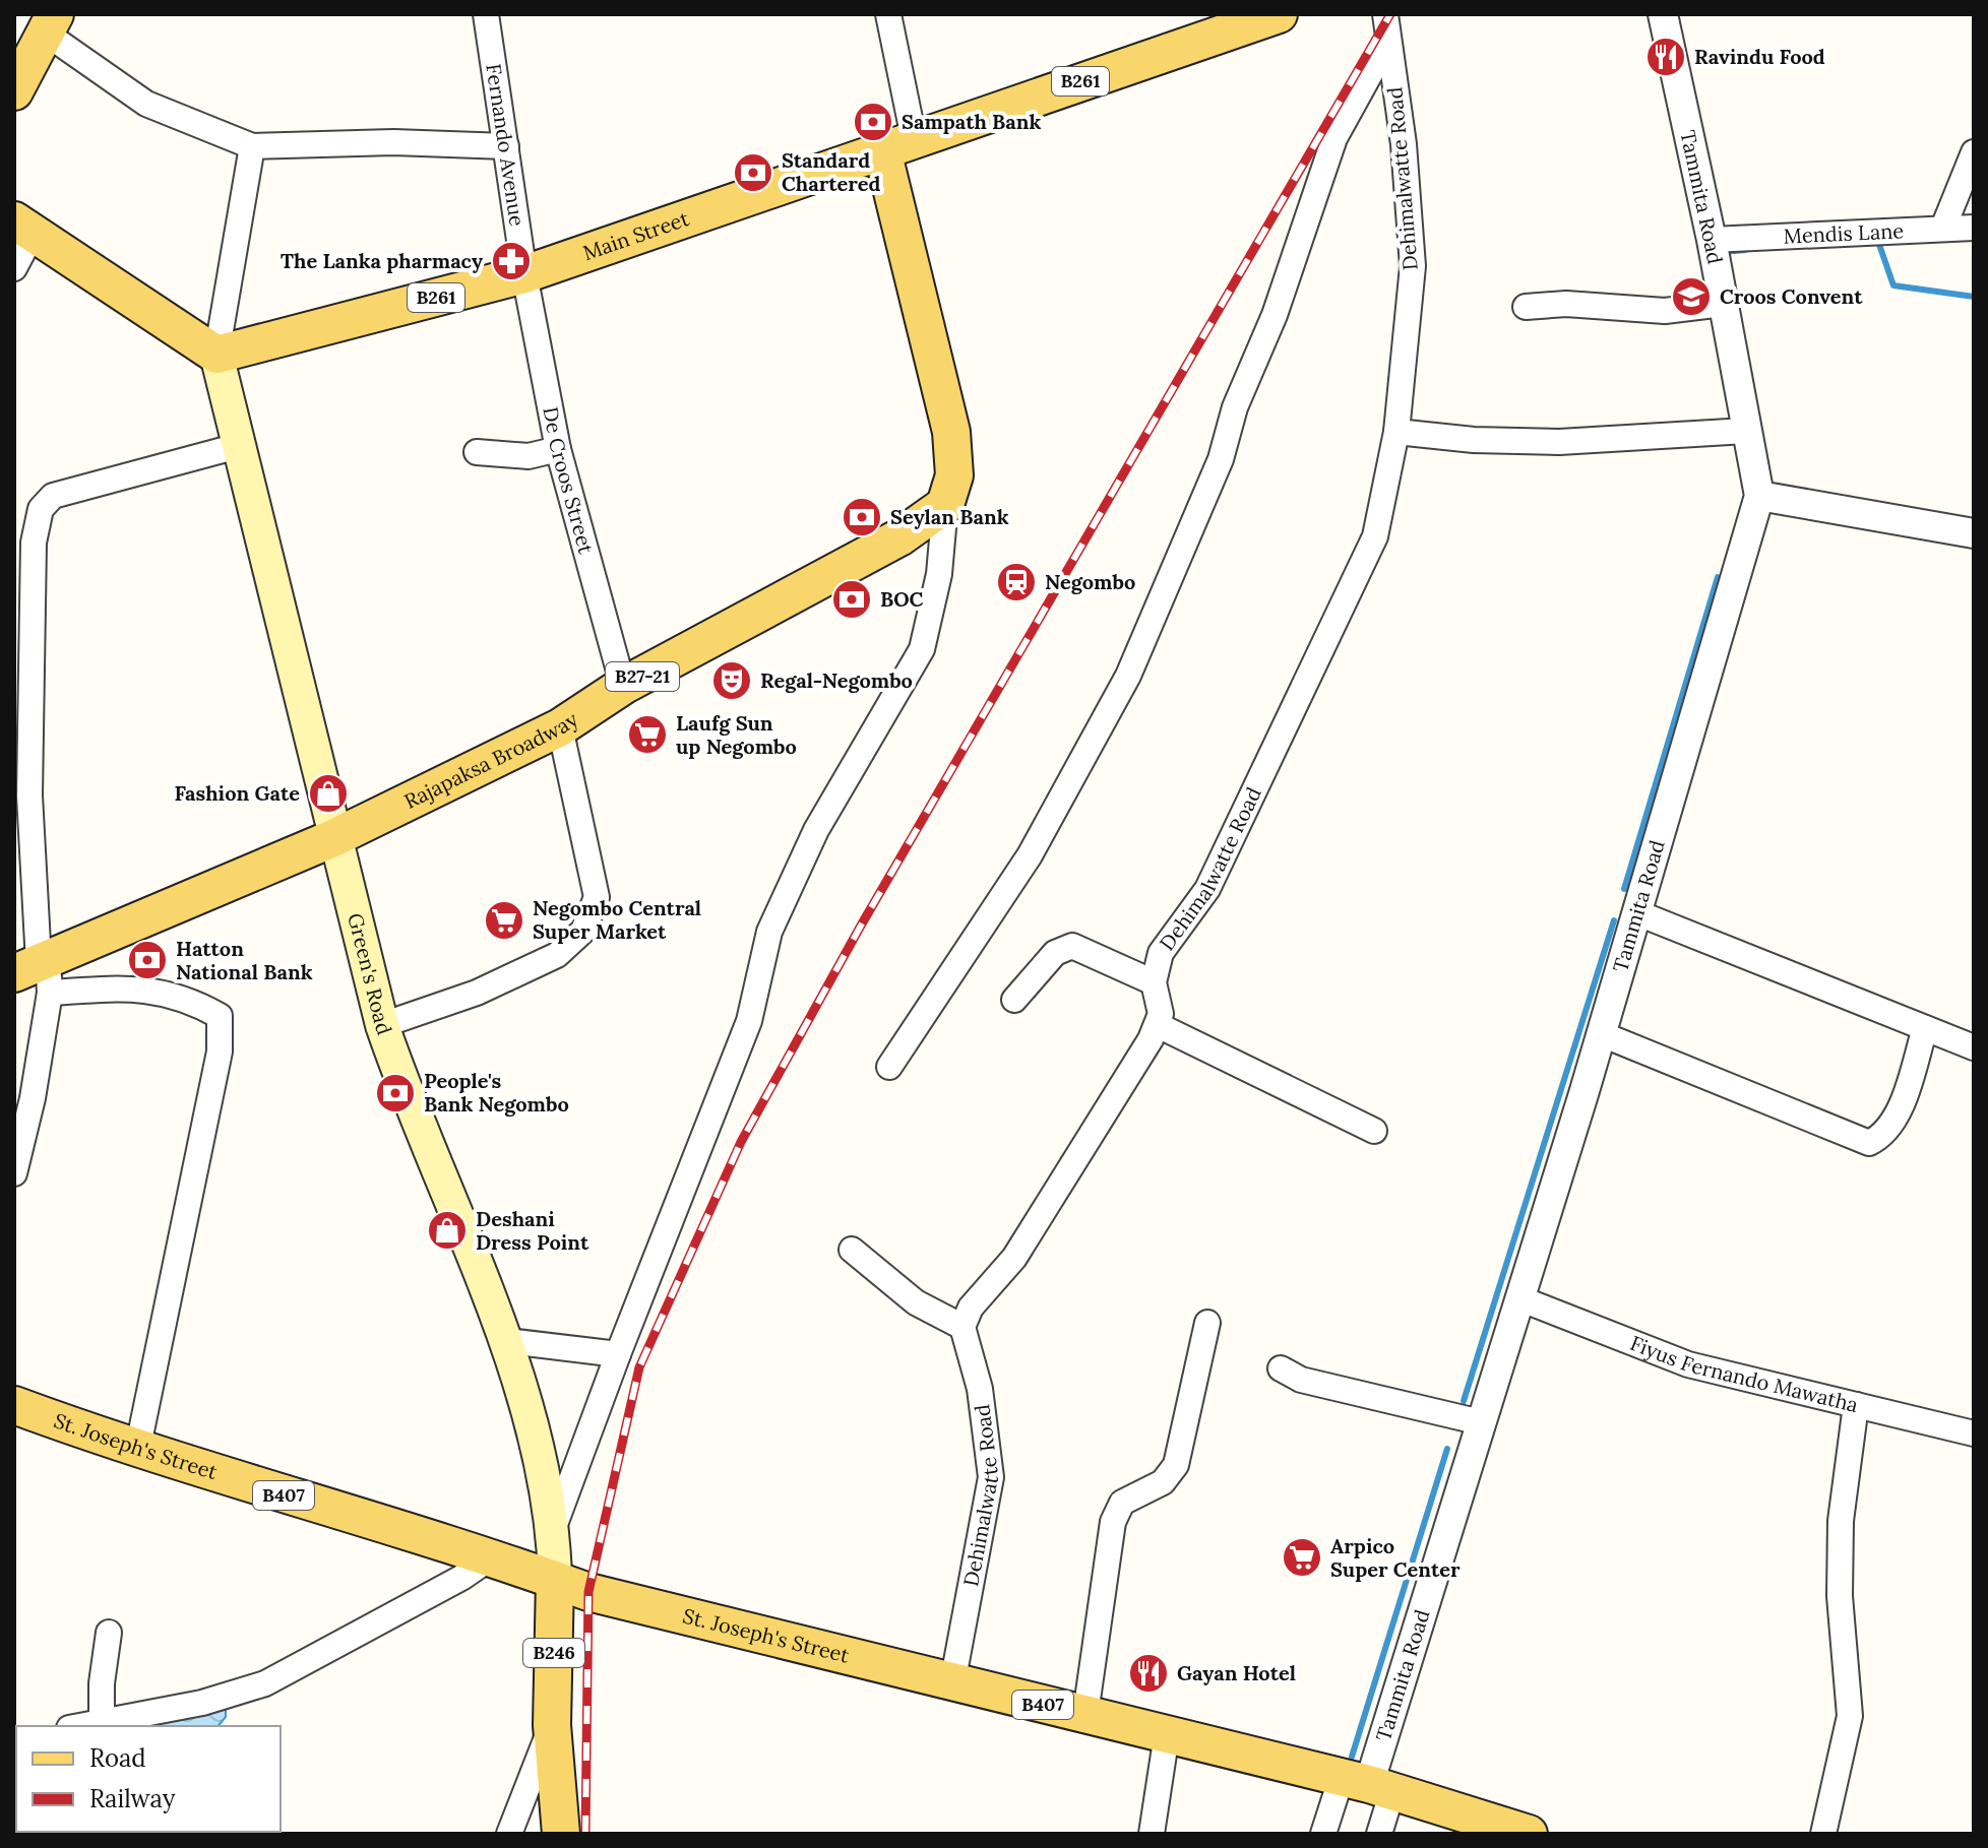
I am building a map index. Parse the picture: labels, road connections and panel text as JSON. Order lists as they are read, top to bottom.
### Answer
{
  "streets": {
    "main road": [
      "B261",
      "Main Street",
      "B27-21",
      "Rajapaksa Broadway",
      "Green's Road",
      "St. Joseph's Street",
      "B407",
      "B246"
    ],
    "street": [
      "Fernando Avenue",
      "Dehimalwatte Road",
      "Tammita Road",
      "Mendis Lane",
      "De Croos Street",
      "Fiyus Fernando Mawatha"
    ]
  },
  "crossings": [
    ["Fernando Avenue", "Main Street"],
    ["Fernando Avenue", "De Croos Street"],
    ["Dehimalwatte Road", "St. Joseph's Street"],
    ["Tammita Road", "Mendis Lane"],
    ["Tammita Road", "Fiyus Fernando Mawatha"],
    ["Tammita Road", "St. Joseph's Street"],
    ["Main Street", "De Croos Street"],
    ["Main Street", "Green's Road"],
    ["De Croos Street", "Rajapaksa Broadway"],
    ["Rajapaksa Broadway", "Green's Road"],
    ["Green's Road", "St. Joseph's Street"],
    ["Green's Road", "B246"],
    ["St. Joseph's Street", "B246"]
  ],
  "places": {
    "restaurant": ["Ravindu Food", "Gayan Hotel"],
    "bank": [
      "Sampath Bank",
      "Standard Chartered",
      "Seylan Bank",
      "BOC",
      "Hatton National Bank",
      "People's Bank Negombo"
    ],
    "pharmacy": ["The Lanka pharmacy"],
    "school or university": ["Croos Convent"],
    "station": ["Negombo"],
    "theatre": ["Regal-Negombo"],
    "supermarket": ["Laufg Sun up Negombo", "Negombo Central Super Market", "Arpico Super Center"],
    "shop": ["Fashion Gate", "Deshani Dress Point"]
  },
  "legend": ["Road", "Railway"]
}
